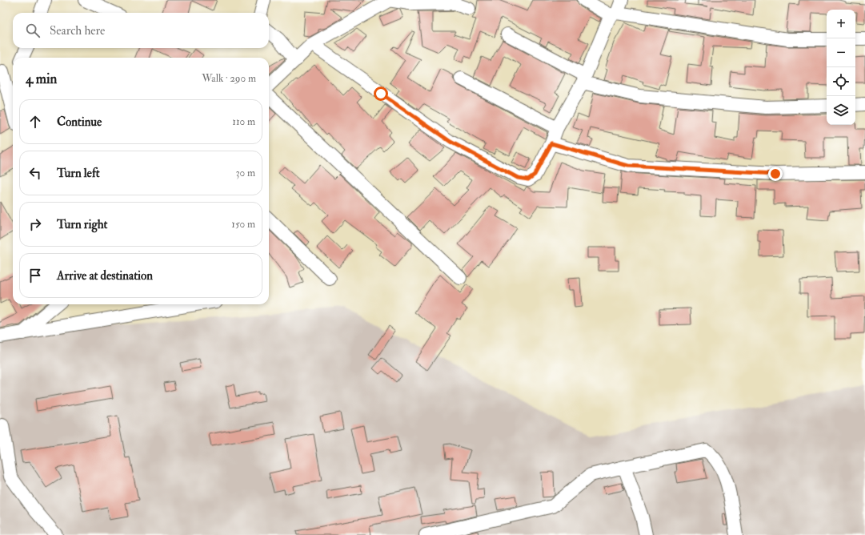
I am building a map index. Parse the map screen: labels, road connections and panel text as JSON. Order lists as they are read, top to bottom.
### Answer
{
  "page": {
    "map_buttons": ["+", "−"],
    "search": "Search here",
    "heading": ["4 min", "Walk · 290 m"],
    "list": [
      ["Continue", "110 m"],
      ["Turn left", "30 m"],
      ["Turn right", "150 m"],
      "Arrive at destination"
    ]
  }
}
